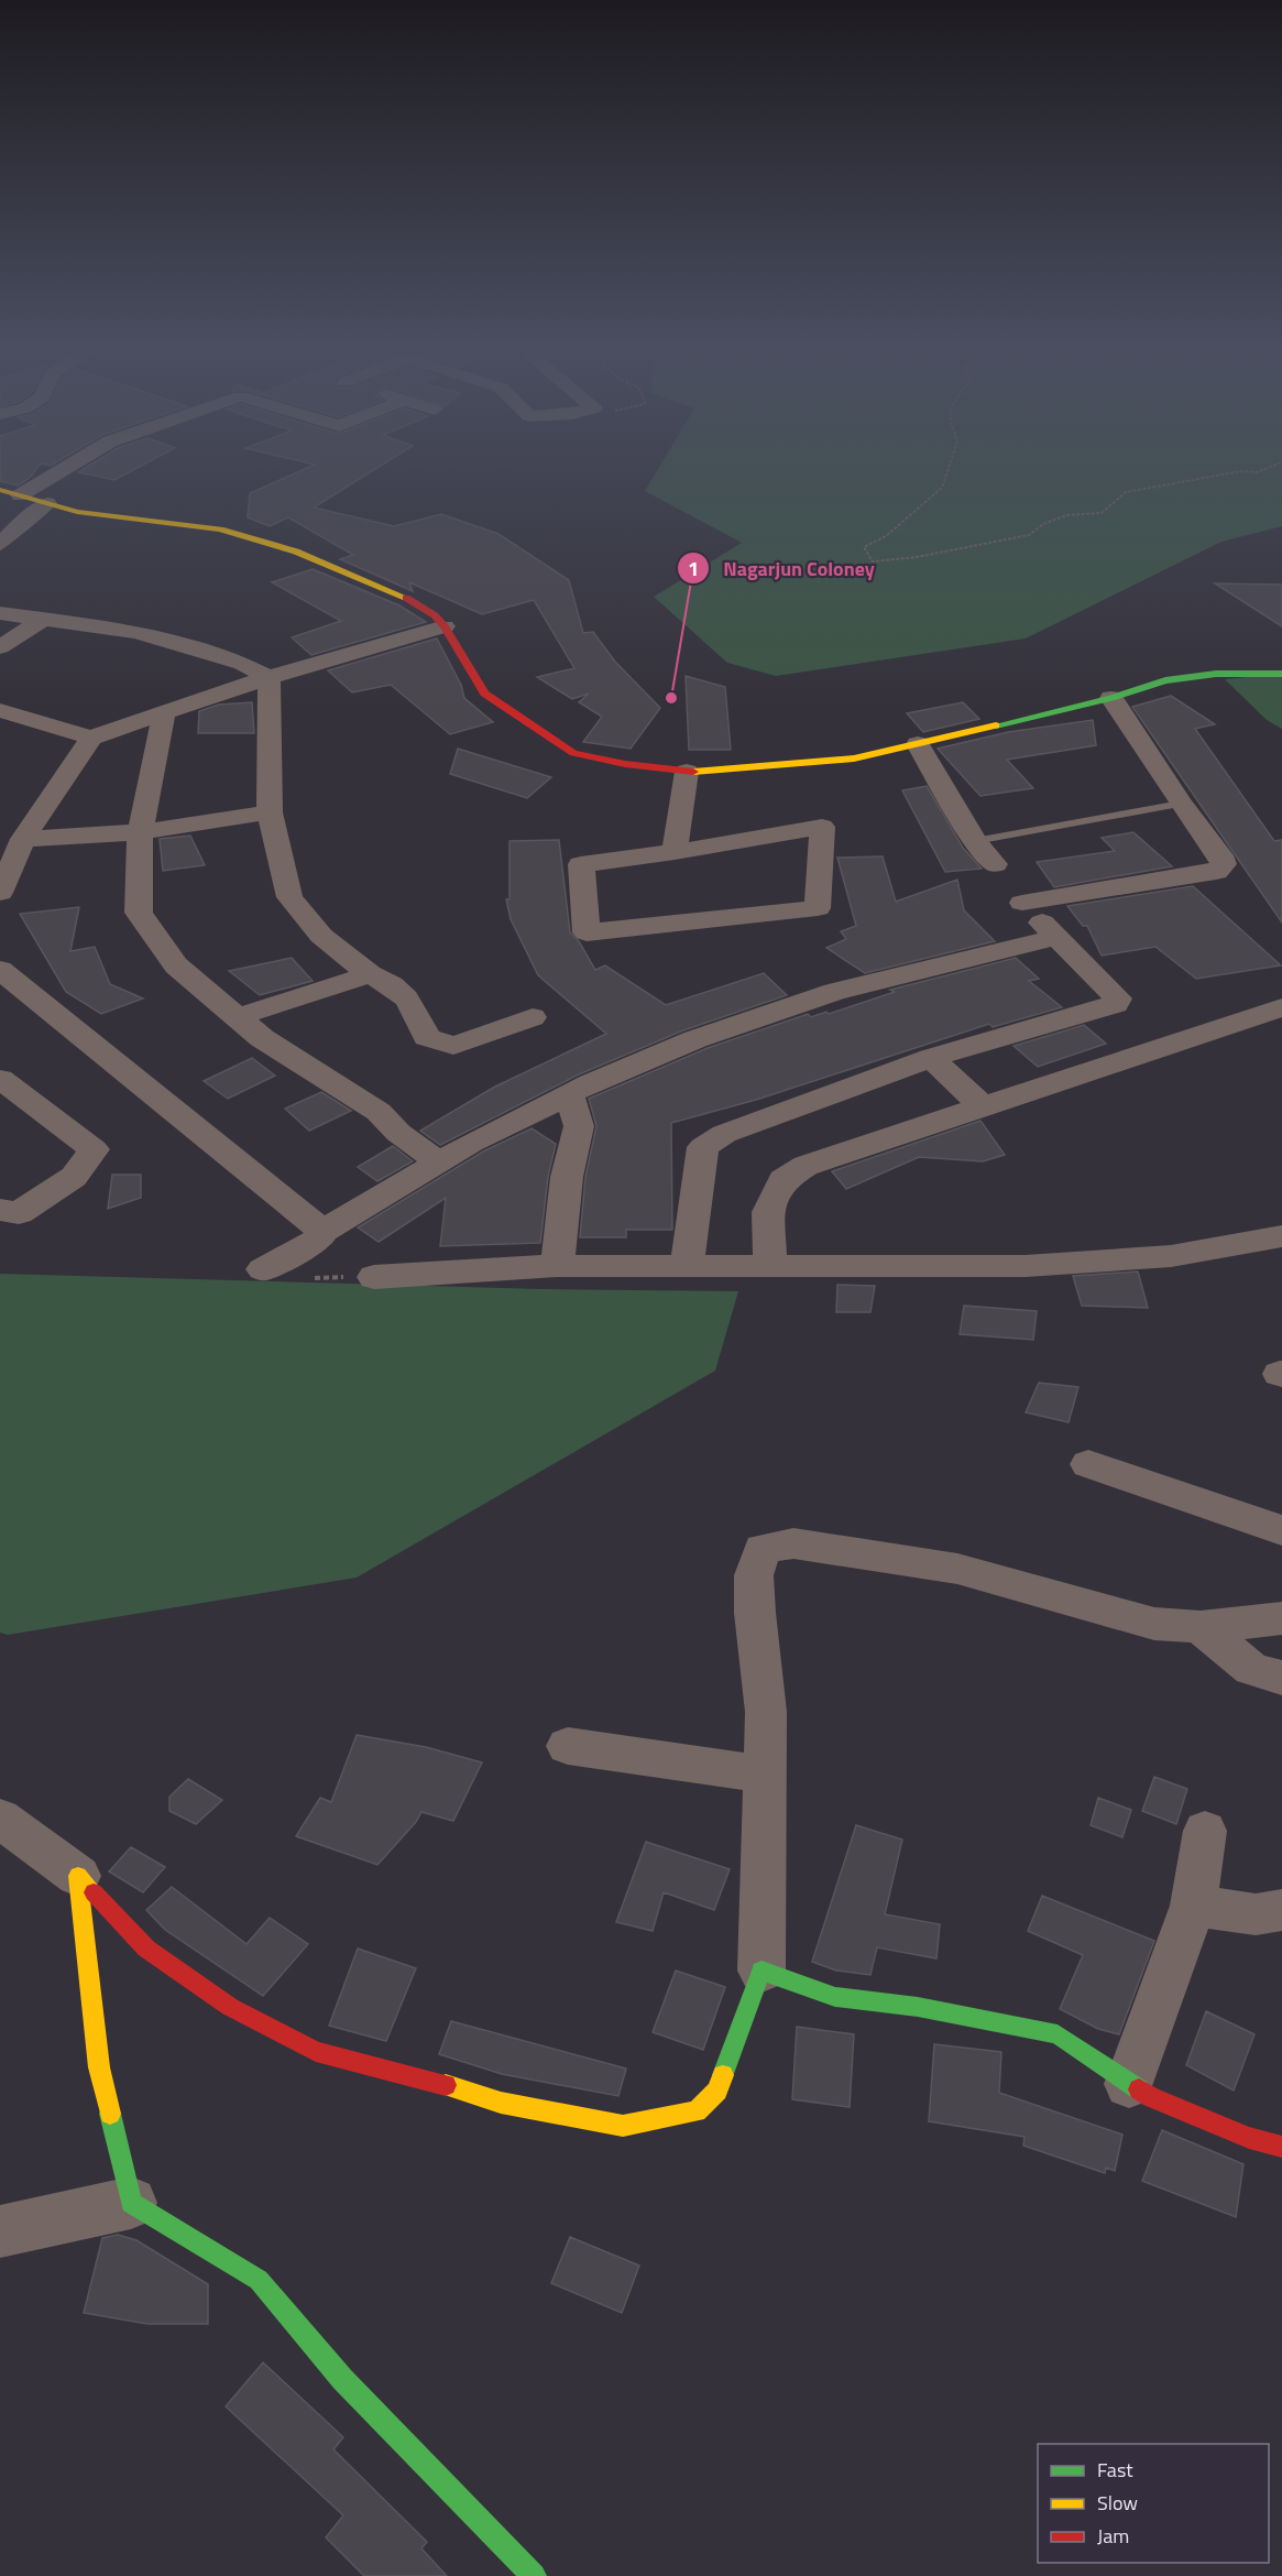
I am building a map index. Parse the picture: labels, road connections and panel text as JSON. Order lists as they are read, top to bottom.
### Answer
{
  "places": ["Nagarjun Coloney"],
  "legend": ["Fast", "Slow", "Jam"]
}
